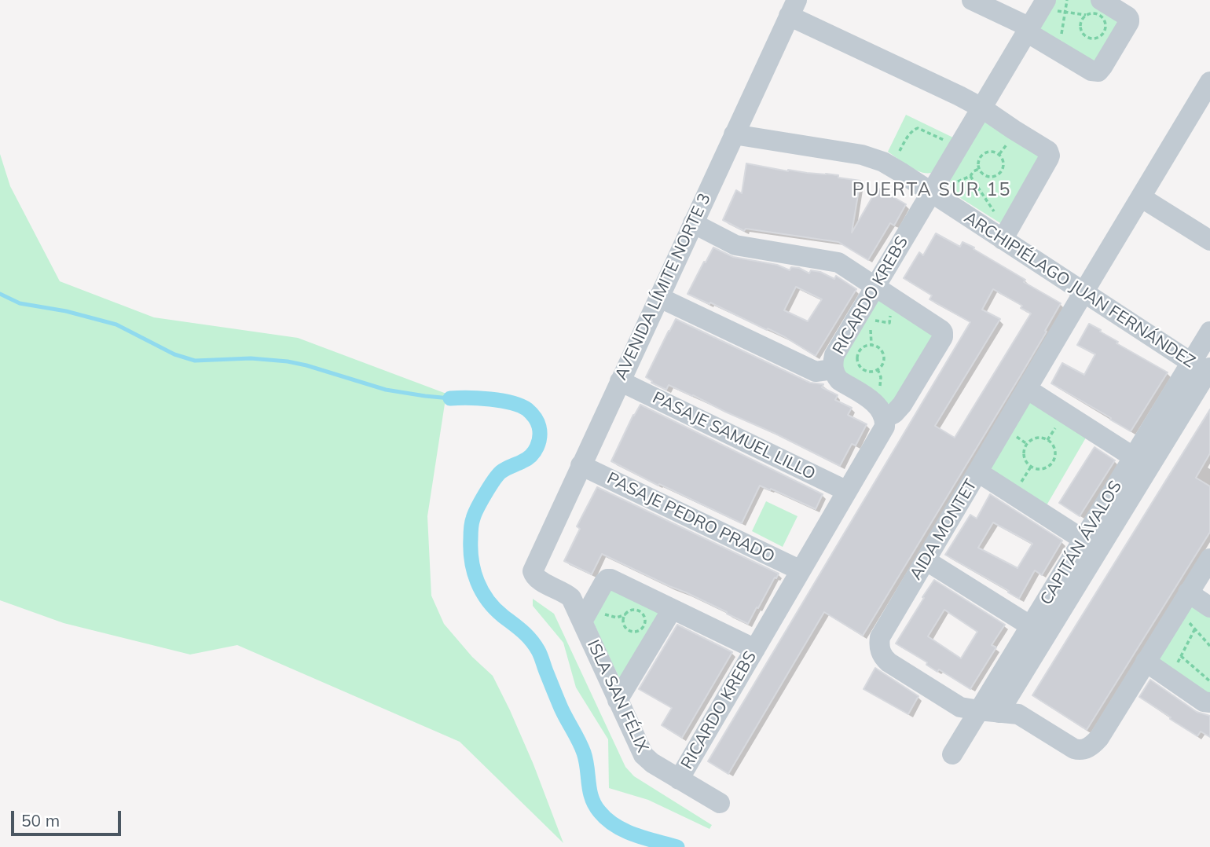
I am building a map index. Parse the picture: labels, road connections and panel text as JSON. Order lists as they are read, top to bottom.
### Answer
{
  "streets": {
    "street": [
      "AVENIDA LÍMITE NORTE 3",
      "ARCHIPIÉLAGO JUAN FERNÁNDEZ",
      "RICARDO KREBS",
      "PASAJE SAMUEL LILLO",
      "PASAJE PEDRO PRADO",
      "AIDA MONTET",
      "CAPITÁN ÁVALOS",
      "ISLA SAN FÉLIX"
    ]
  },
  "crossings": [
    ["AVENIDA LÍMITE NORTE 3", "ARCHIPIÉLAGO JUAN FERNÁNDEZ"],
    ["AVENIDA LÍMITE NORTE 3", "PASAJE SAMUEL LILLO"],
    ["AVENIDA LÍMITE NORTE 3", "PASAJE PEDRO PRADO"],
    ["AVENIDA LÍMITE NORTE 3", "ISLA SAN FÉLIX"],
    ["ARCHIPIÉLAGO JUAN FERNÁNDEZ", "RICARDO KREBS"],
    ["ARCHIPIÉLAGO JUAN FERNÁNDEZ", "AIDA MONTET"],
    ["ARCHIPIÉLAGO JUAN FERNÁNDEZ", "CAPITÁN ÁVALOS"],
    ["RICARDO KREBS", "PASAJE SAMUEL LILLO"],
    ["RICARDO KREBS", "PASAJE PEDRO PRADO"],
    ["RICARDO KREBS", "ISLA SAN FÉLIX"],
    ["AIDA MONTET", "CAPITÁN ÁVALOS"]
  ],
  "districts": ["PUERTA SUR 15"],
  "scale_bar": "50 m"
}
